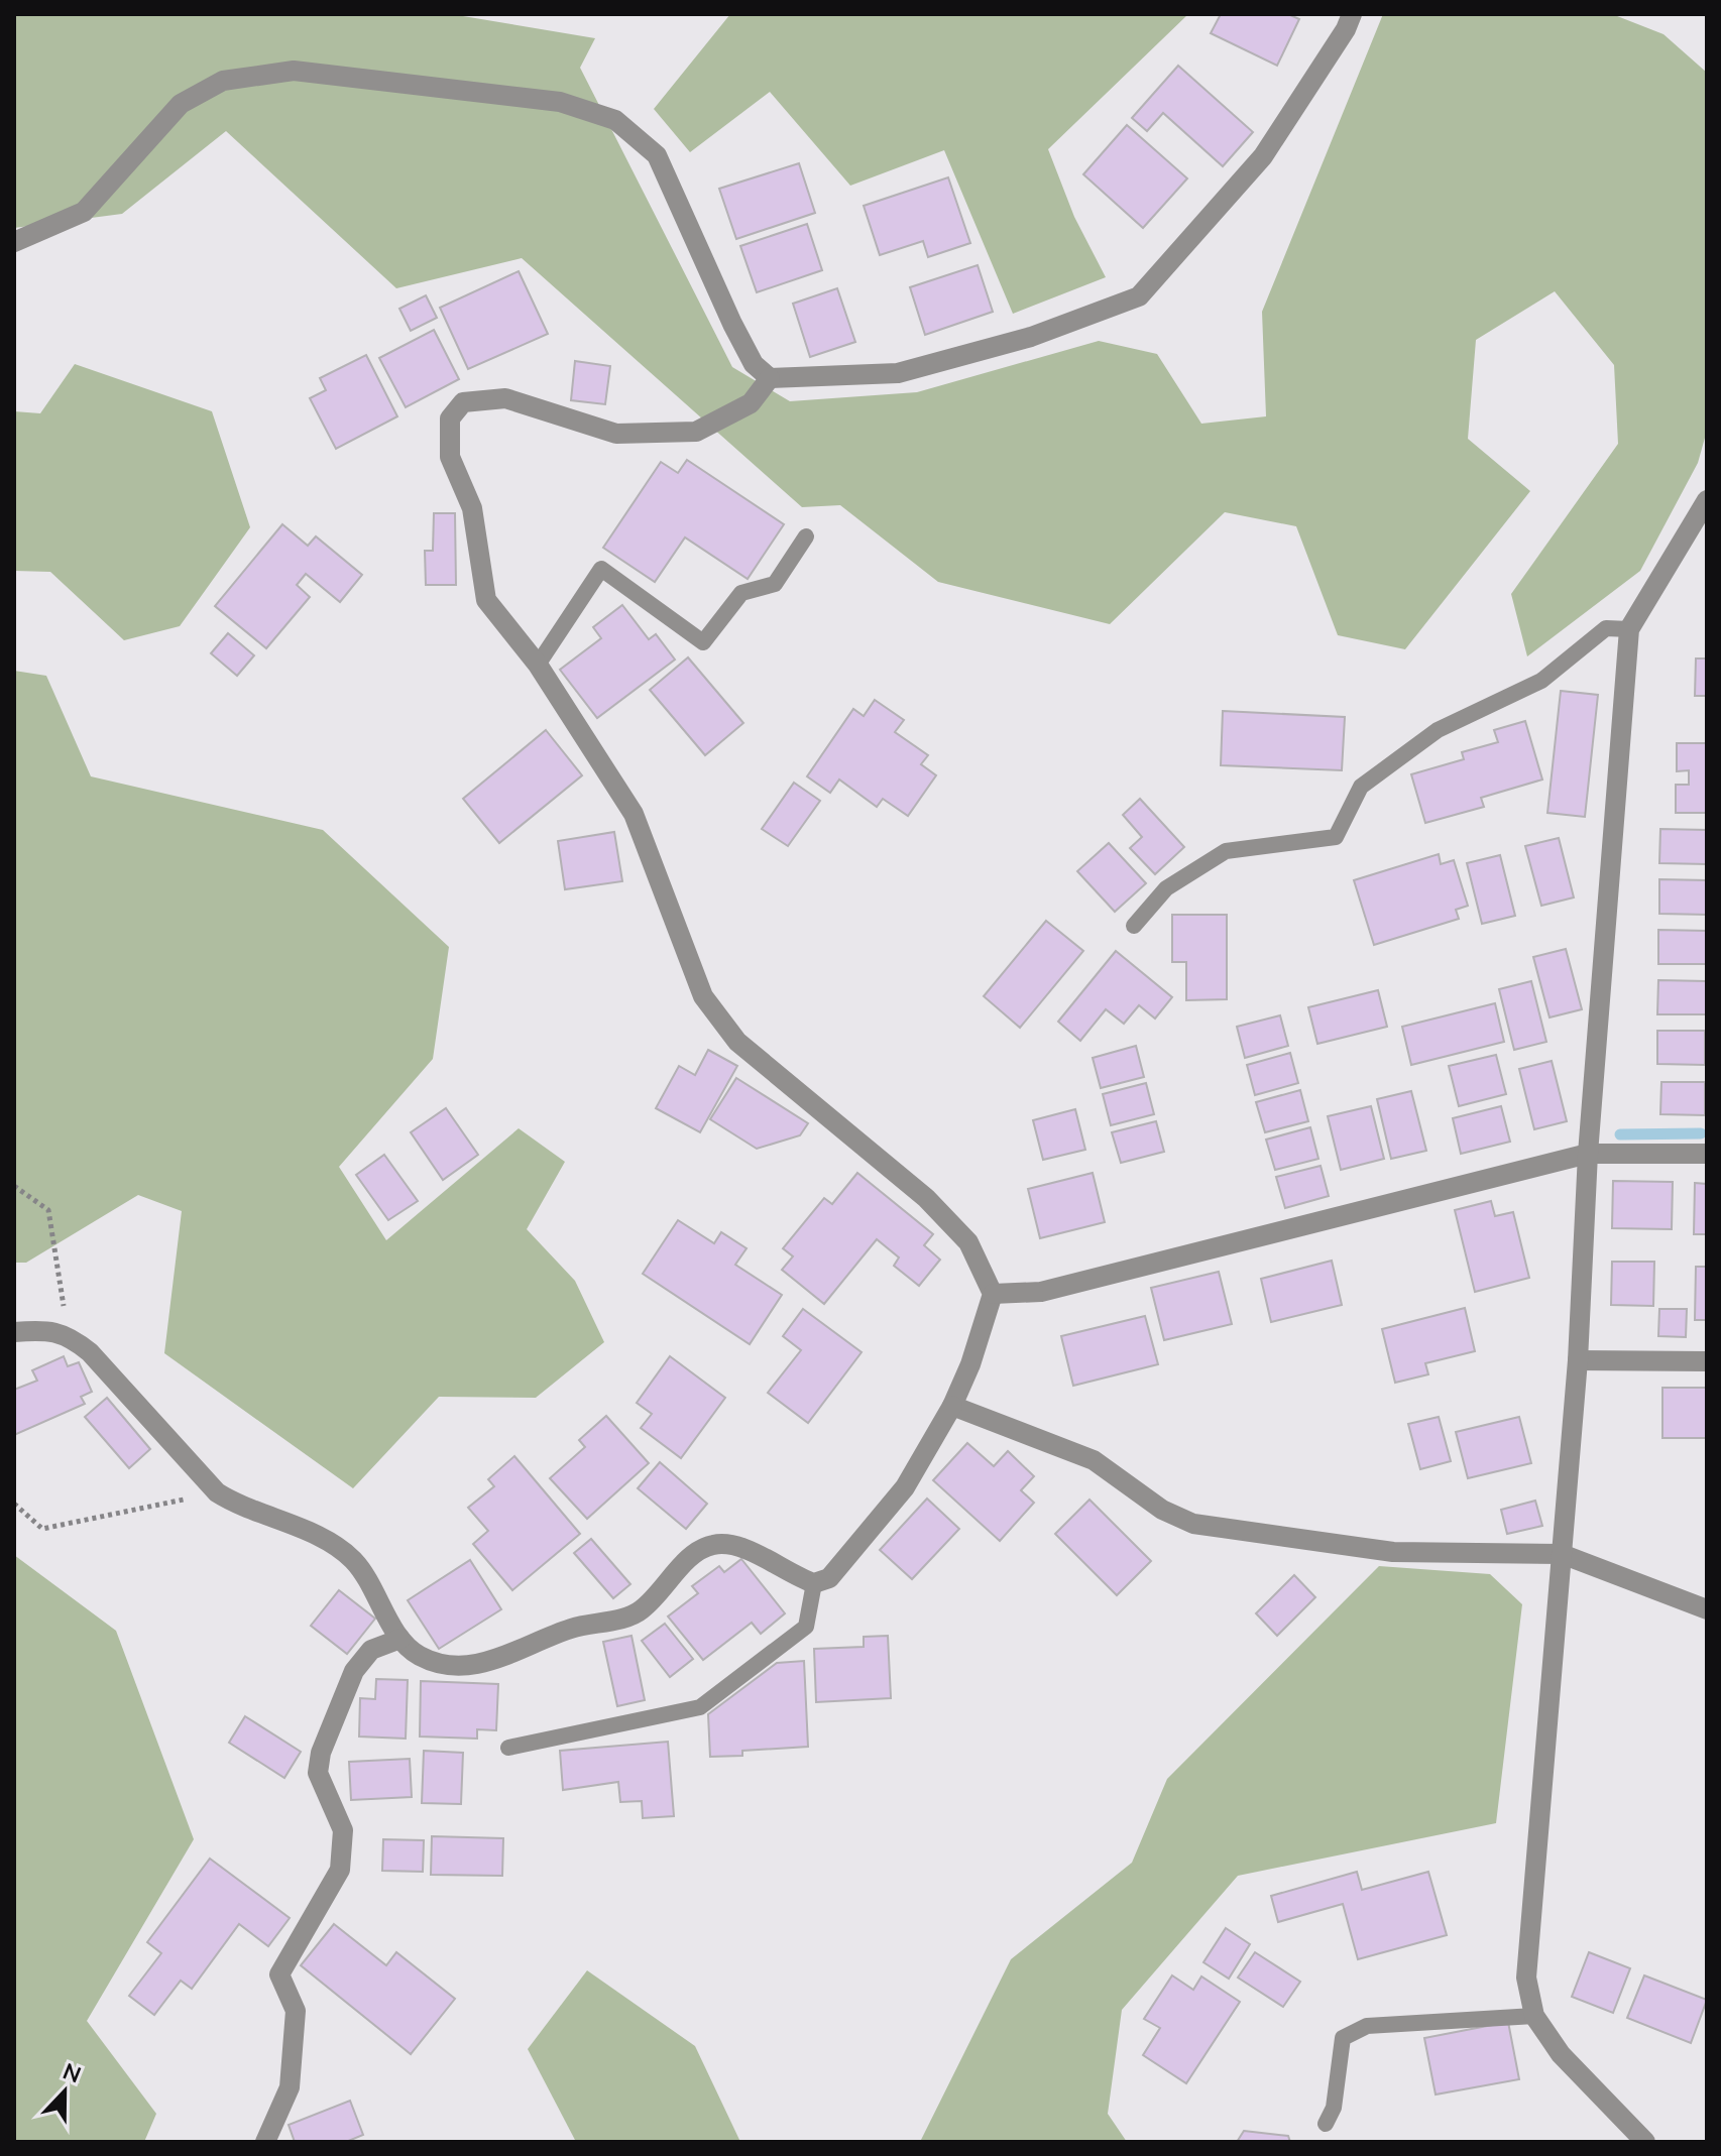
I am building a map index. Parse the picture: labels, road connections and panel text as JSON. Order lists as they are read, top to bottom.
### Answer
{
  "north": "top"
}
